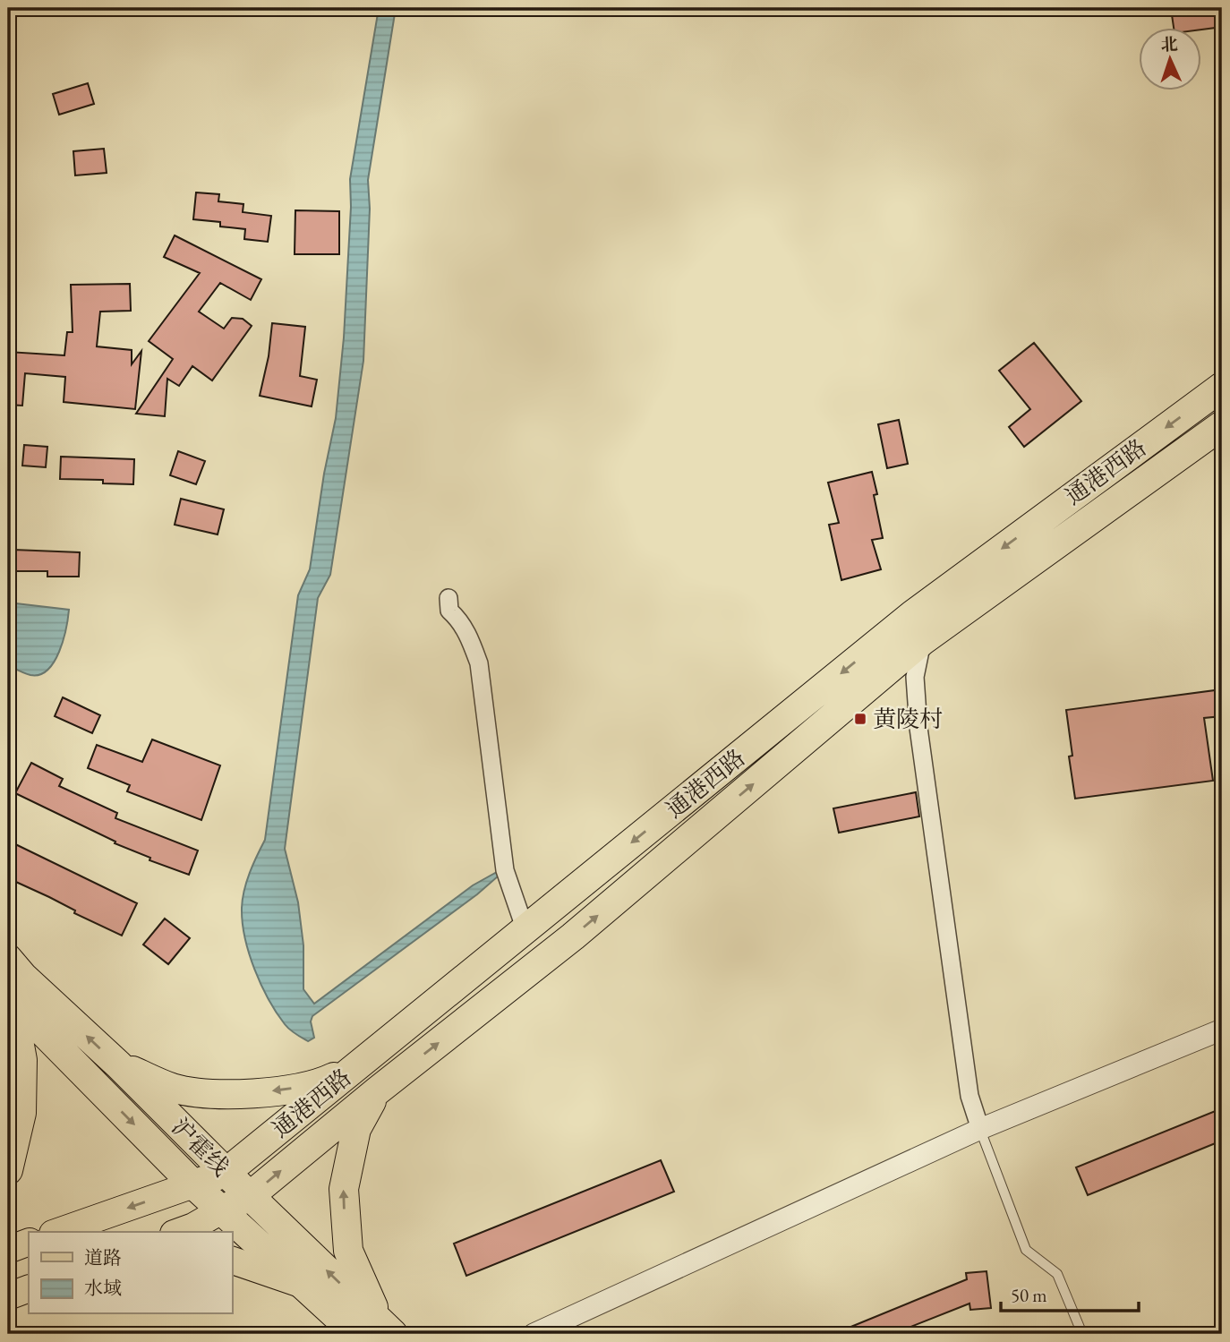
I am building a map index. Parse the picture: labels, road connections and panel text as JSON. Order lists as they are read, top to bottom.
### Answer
{
  "streets": {
    "highway": ["通港西路", "沪霍线"]
  },
  "crossings": [
    ["通港西路", "沪霍线"]
  ],
  "places": {
    "transit": ["黄陵村"]
  },
  "legend": ["道路", "水域"],
  "scale_bar": "50 m",
  "north": "top"
}
